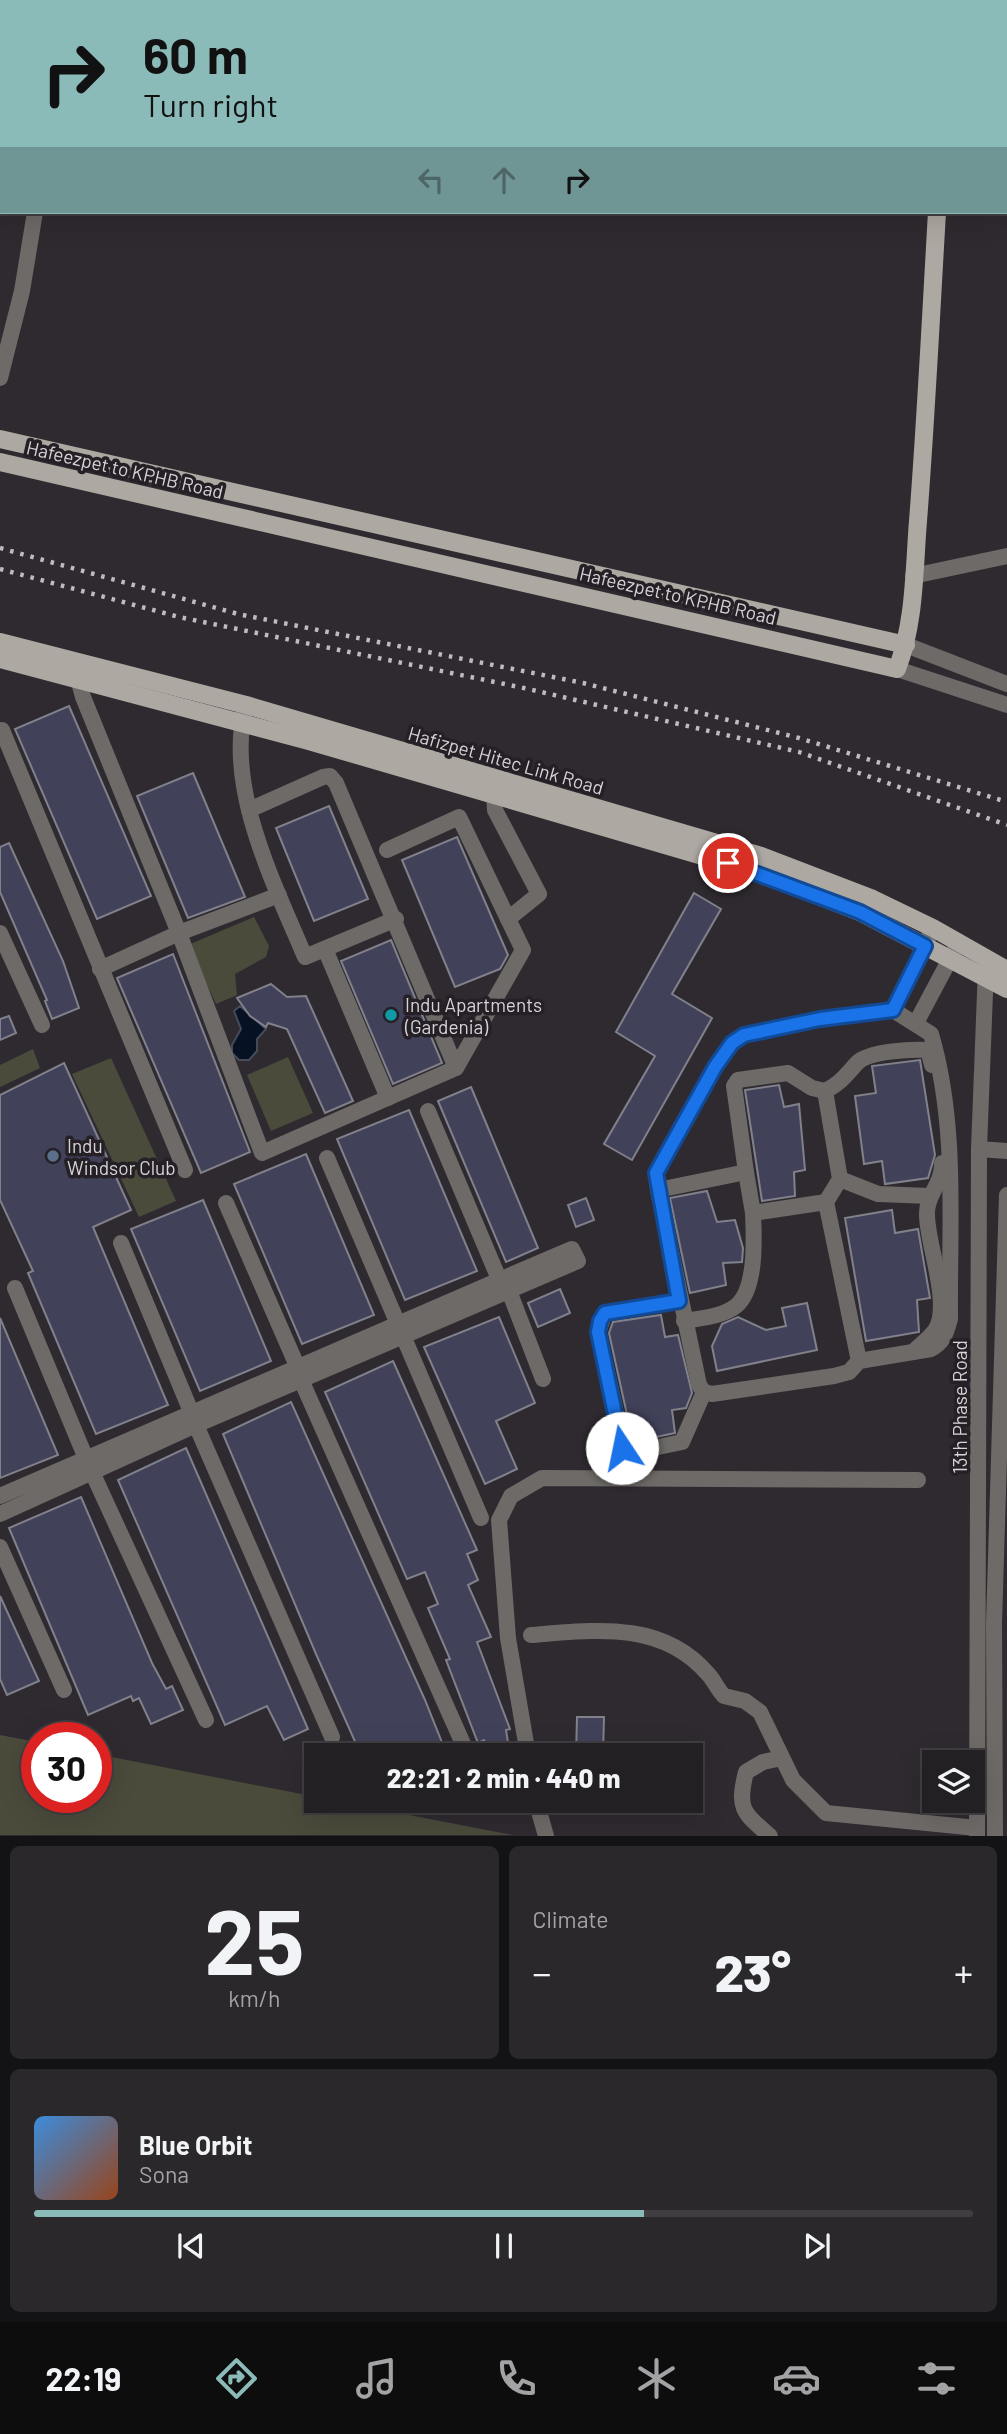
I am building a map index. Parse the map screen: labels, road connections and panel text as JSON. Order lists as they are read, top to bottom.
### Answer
{
  "streets": {
    "main road": ["Hafeezpet to KPHB Road", "Hafizpet Hitec Link Road"],
    "street": ["13th Phase Road"]
  },
  "crossings": [
    ["Hafizpet Hitec Link Road", "13th Phase Road"]
  ],
  "places": ["Indu Apartments (Gardenia)", "Indu Windsor Club"],
  "page": {
    "turn": ["60 m", "Turn right"],
    "limit": "30",
    "trip": "22:21 · 2 min · 440 m",
    "tile": [
      ["25", "km/h"],
      "Climate"
    ],
    "heat": ["−", "23°", "+"],
    "song": ["Blue Orbit", "Sona"],
    "tabs": "22:19"
  }
}
